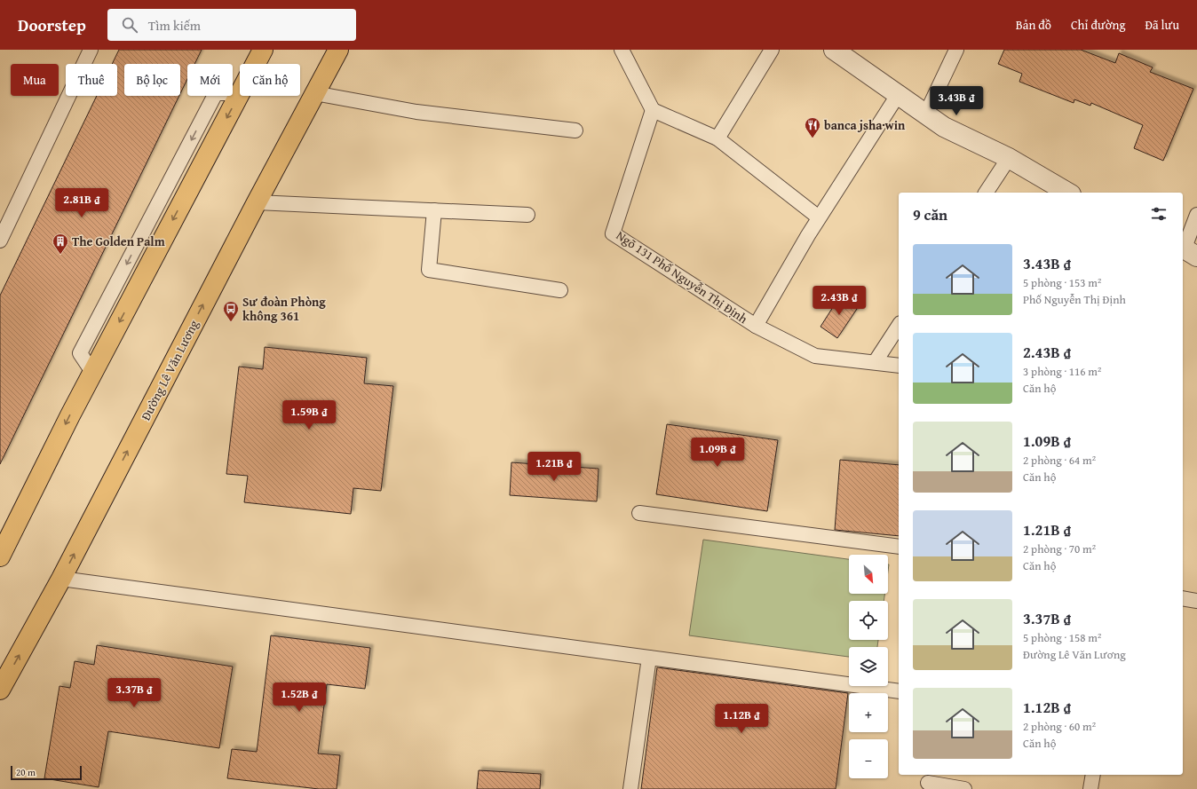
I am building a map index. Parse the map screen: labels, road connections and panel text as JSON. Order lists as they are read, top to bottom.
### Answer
{
  "streets": {
    "main road": ["Đường Lê Văn Lương"],
    "lane": ["Ngõ 131 Phố Nguyễn Thị Định"]
  },
  "places": {
    "restaurant": ["banca jsha·win"],
    "building": ["The Golden Palm"],
    "bus stop": ["Sư đoàn Phòng không 361"]
  },
  "scale_bar": "20 m",
  "north": "bottom right",
  "page": {
    "header": "Doorstep",
    "search": "Tìm kiếm",
    "nav": ["Bản đồ", "Chỉ đường", "Đã lưu"],
    "chip": [
      "Mua",
      "Thuê",
      "Bộ lọc",
      "Mới",
      "Căn hộ"
    ],
    "price": [
      "3.43B ₫",
      "2.81B ₫",
      "2.43B ₫",
      "1.59B ₫",
      "1.09B ₫",
      "1.21B ₫",
      "3.37B ₫",
      "1.52B ₫",
      "1.12B ₫"
    ],
    "heading": "9 căn",
    "list": [
      {
        "name": "3.43B ₫",
        "note": "5 phòng · 153 m² · Phố Nguyễn Thị Định"
      },
      {
        "name": "2.43B ₫",
        "note": "3 phòng · 116 m² · Căn hộ"
      },
      {
        "name": "1.09B ₫",
        "note": "2 phòng · 64 m² · Căn hộ"
      },
      {
        "name": "1.21B ₫",
        "note": "2 phòng · 70 m² · Căn hộ"
      },
      {
        "name": "3.37B ₫",
        "note": "5 phòng · 158 m² · Đường Lê Văn Lương"
      },
      {
        "name": "1.12B ₫",
        "note": "2 phòng · 60 m² · Căn hộ"
      }
    ],
    "map_buttons": ["+", "−"],
    "scale": "20 m"
  }
}
